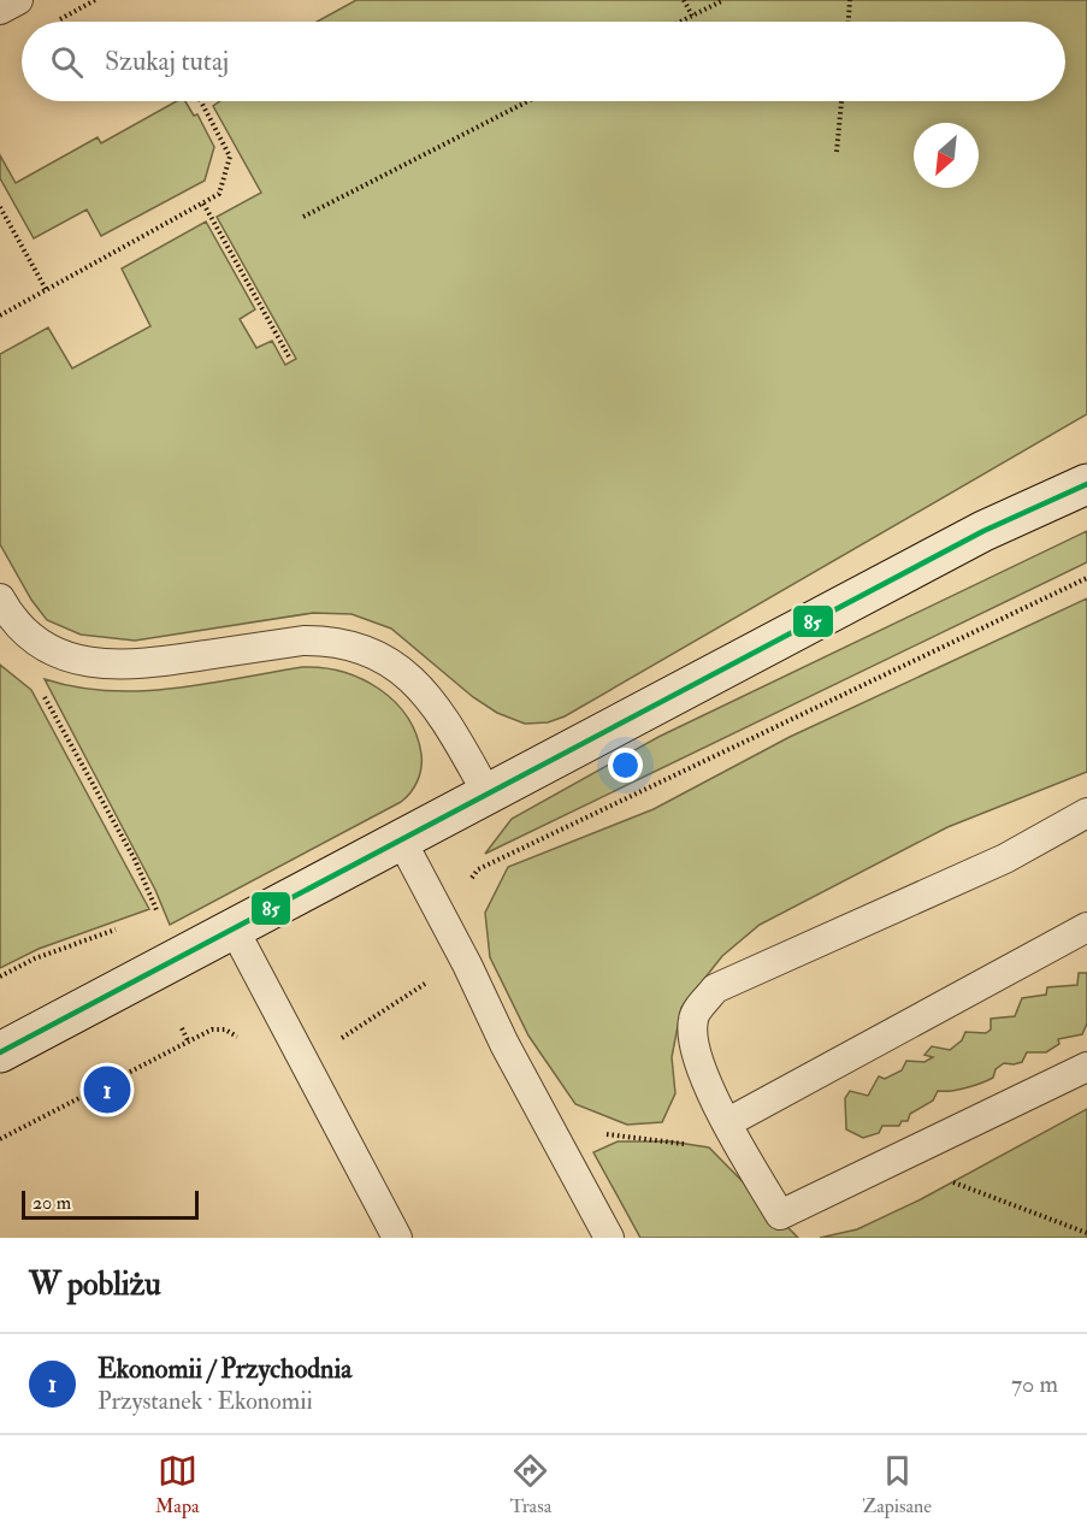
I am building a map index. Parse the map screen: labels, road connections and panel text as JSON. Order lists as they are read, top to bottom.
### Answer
{
  "lines": ["transit line 85"],
  "scale_bar": "20 m",
  "north": "bottom left",
  "page": {
    "search": "Szukaj tutaj",
    "pins": "1",
    "scale": "20 m",
    "heading": "W pobliżu",
    "list": [
      {
        "mark": "1",
        "name": "Ekonomii / Przychodnia",
        "note": "Przystanek · Ekonomii",
        "value": "70 m"
      }
    ],
    "nav": ["Mapa", "Trasa", "Zapisane"]
  }
}
